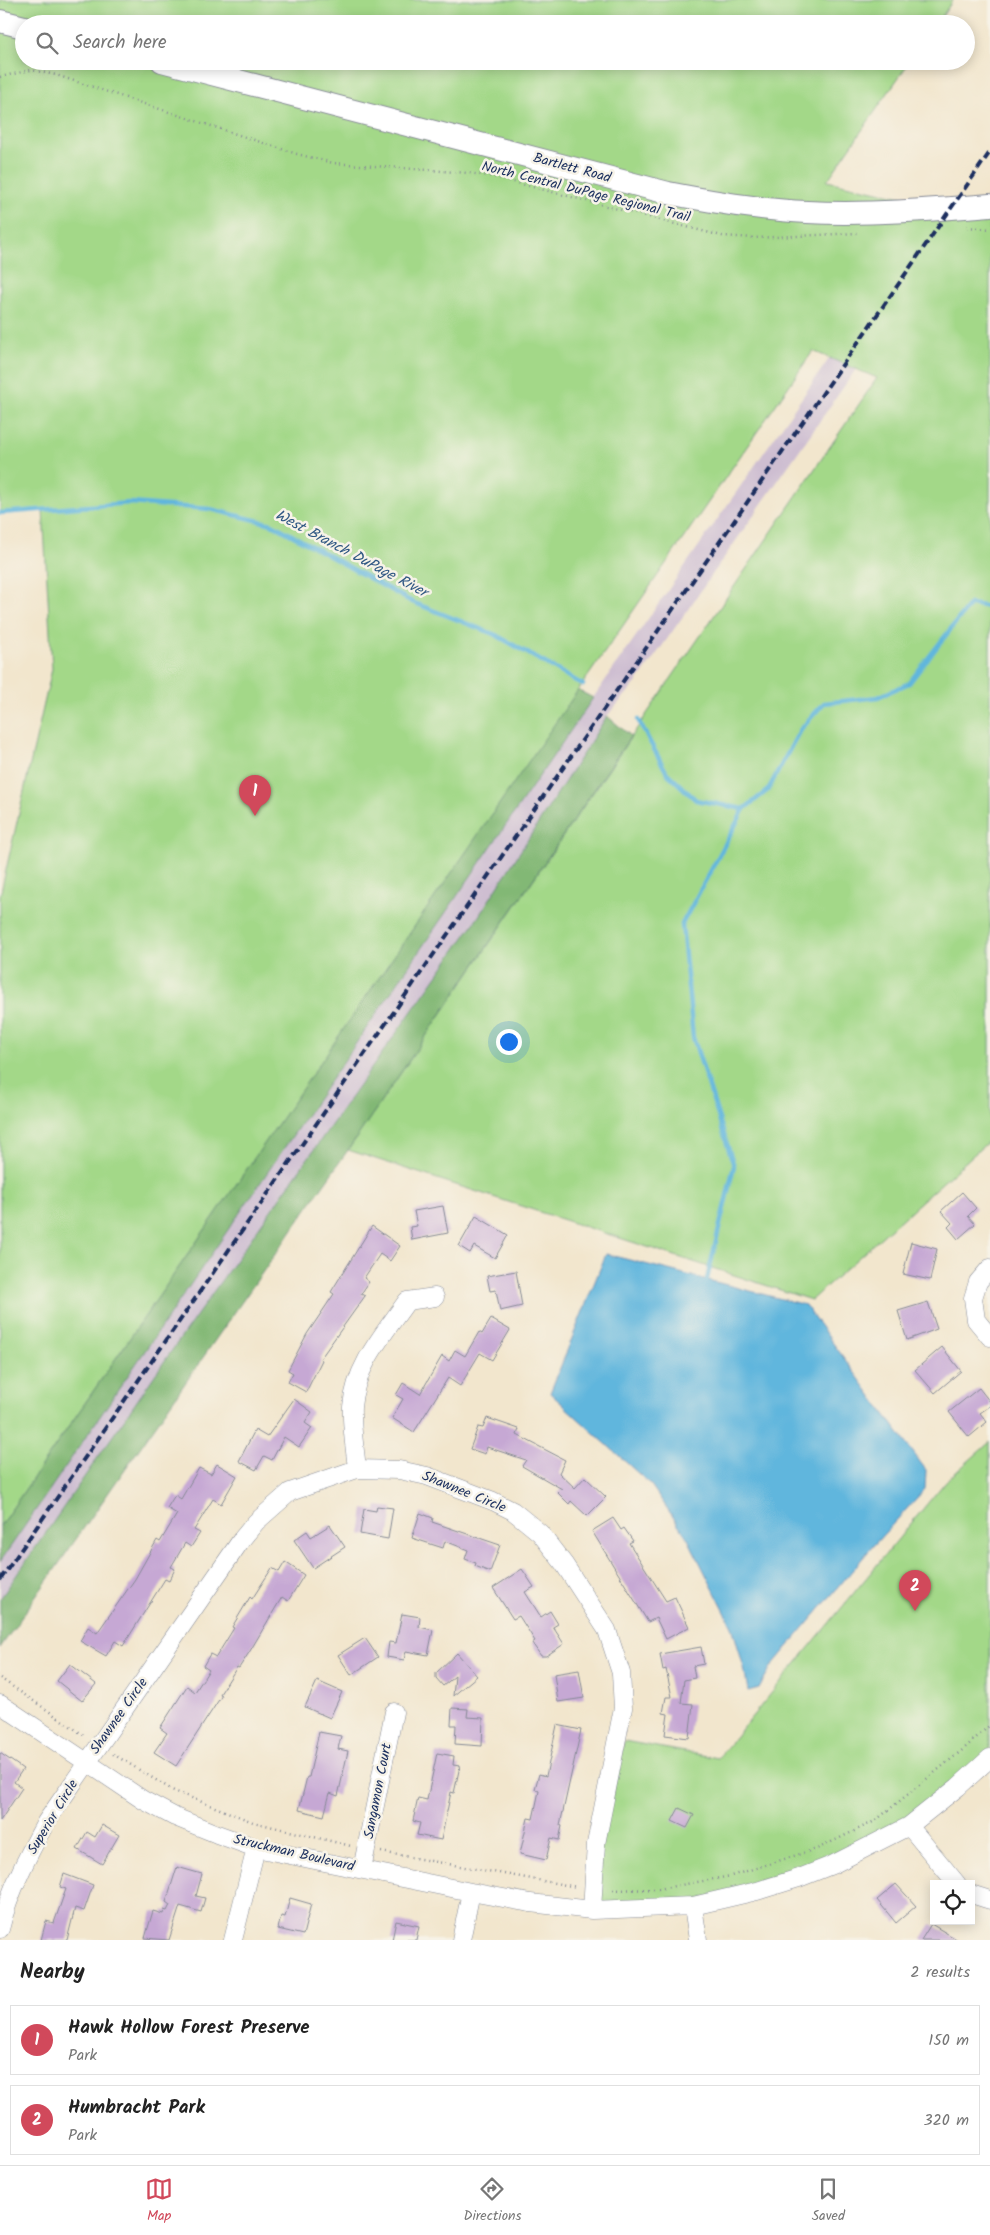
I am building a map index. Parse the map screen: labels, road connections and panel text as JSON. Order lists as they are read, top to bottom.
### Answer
{
  "streets": {
    "street": [
      "Bartlett Road",
      "Shawnee Circle",
      "Sangamon Court",
      "Superior Circle",
      "Struckman Boulevard"
    ],
    "path": ["North Central DuPage Regional Trail"]
  },
  "crossings": [
    ["Shawnee Circle", "Superior Circle"],
    ["Shawnee Circle", "Struckman Boulevard"],
    ["Sangamon Court", "Struckman Boulevard"],
    ["Superior Circle", "Struckman Boulevard"]
  ],
  "water": ["West Branch DuPage River"],
  "page": {
    "search": "Search here",
    "pins": ["1", "2"],
    "heading": ["Nearby", "2 results"],
    "list": [
      {
        "mark": "1",
        "name": "Hawk Hollow Forest Preserve",
        "note": "Park",
        "value": "150 m"
      },
      {
        "mark": "2",
        "name": "Humbracht Park",
        "note": "Park",
        "value": "320 m"
      }
    ],
    "nav": ["Map", "Directions", "Saved"]
  }
}
